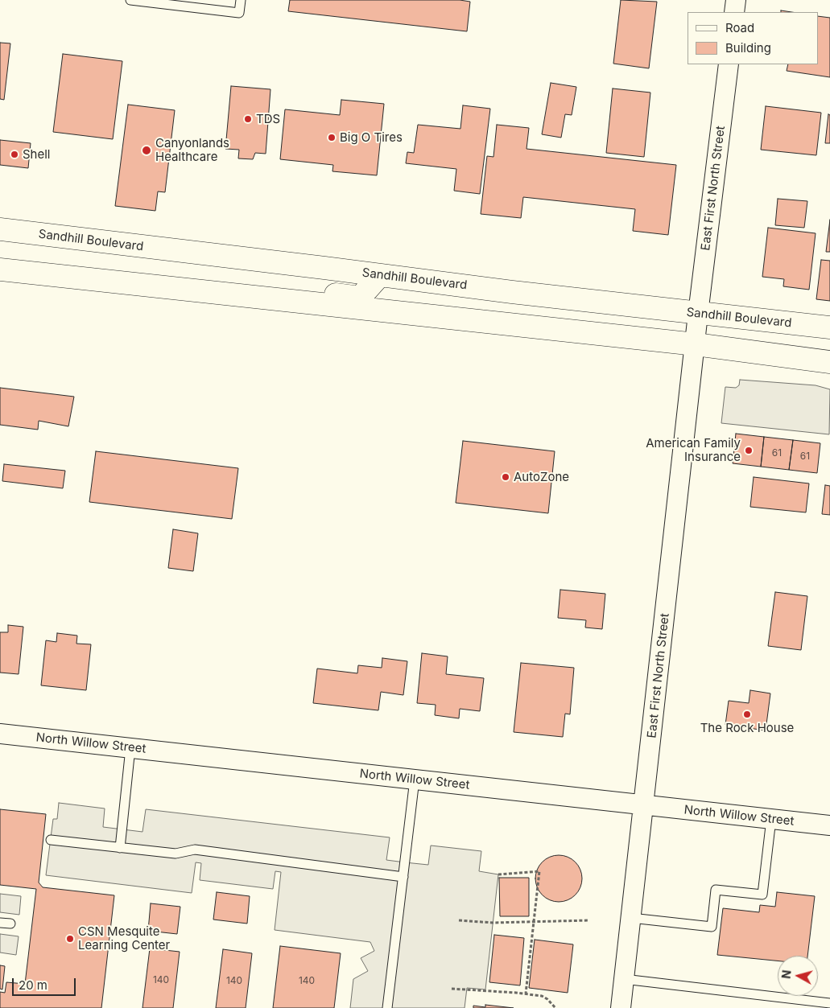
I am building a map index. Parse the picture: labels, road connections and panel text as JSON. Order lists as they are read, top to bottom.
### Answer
{
  "streets": {
    "main road": ["Sandhill Boulevard"],
    "street": ["East First North Street", "North Willow Street"]
  },
  "crossings": [
    ["East First North Street", "Sandhill Boulevard"],
    ["East First North Street", "North Willow Street"]
  ],
  "places": [
    "TDS",
    "Big O Tires",
    "Canyonlands Healthcare",
    "Shell",
    "American Family Insurance",
    "AutoZone",
    "The Rock House",
    "CSN Mesquite Learning Center"
  ],
  "house_numbers": [
    "61",
    "61",
    "140",
    "140",
    "140"
  ],
  "legend": ["Road", "Building"],
  "scale_bar": "20 m",
  "north": "left"
}
